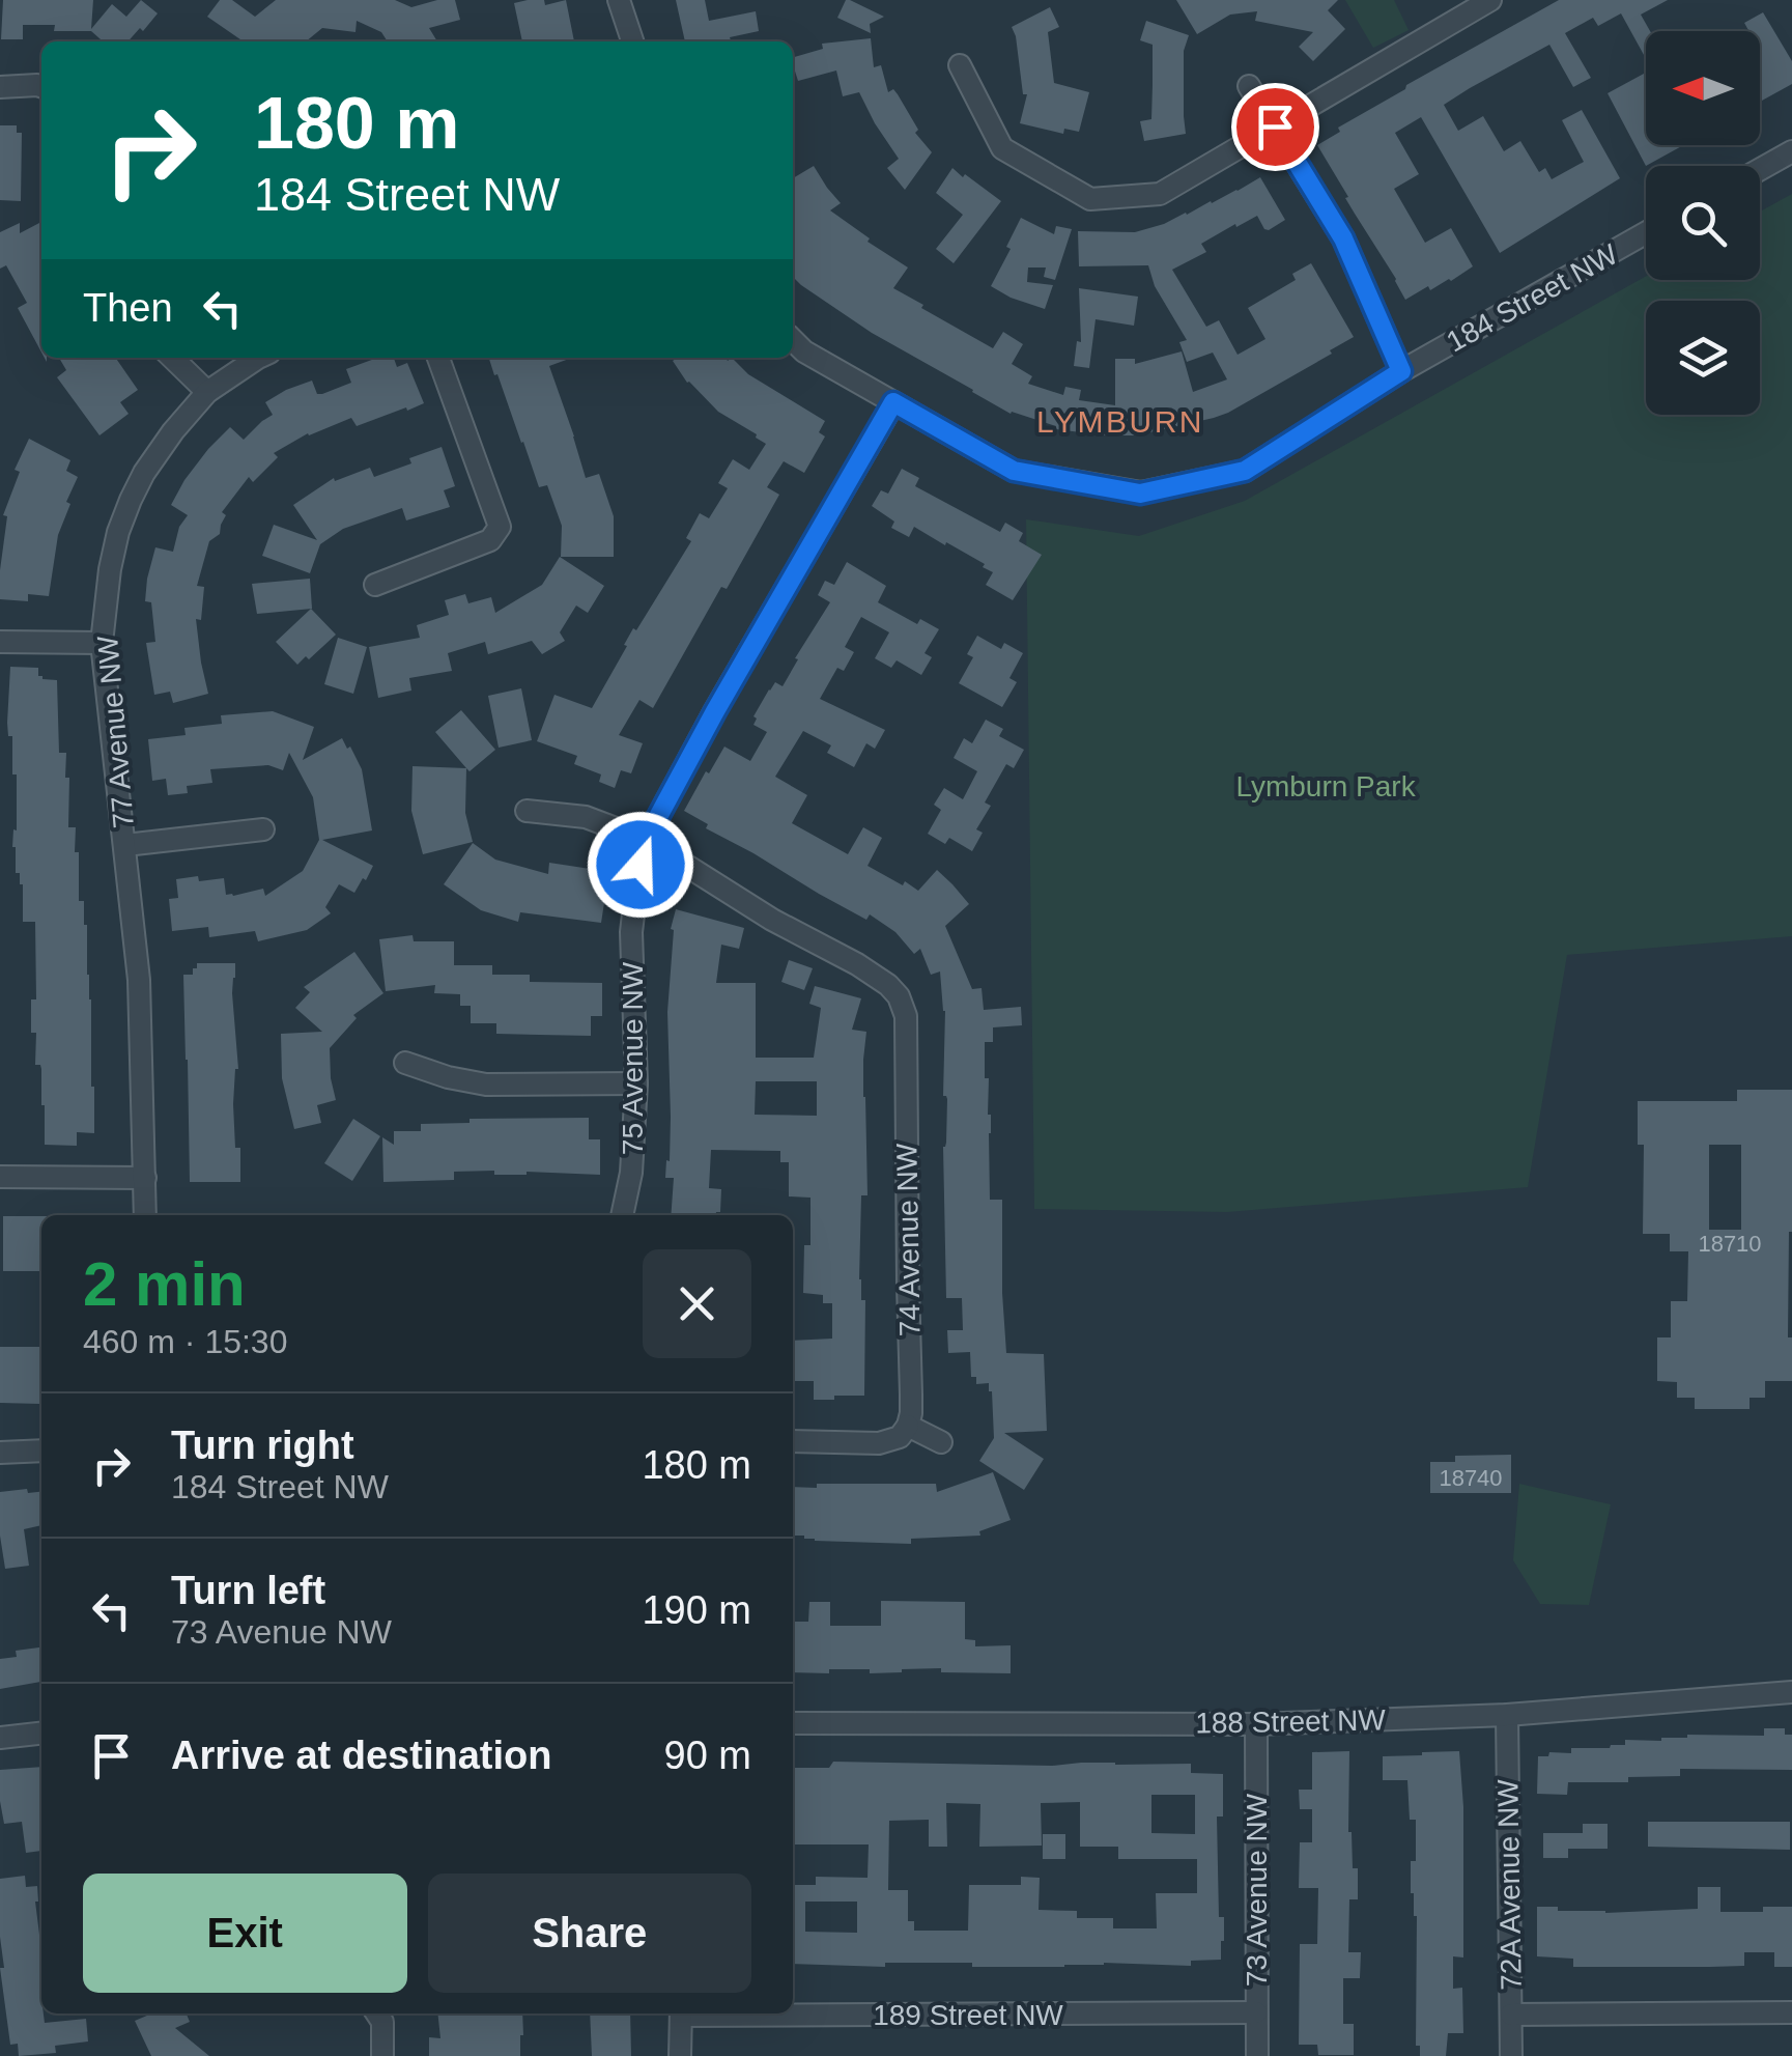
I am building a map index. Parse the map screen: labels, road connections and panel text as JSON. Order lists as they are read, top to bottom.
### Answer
{
  "streets": {
    "street": [
      "184 Street NW",
      "77 Avenue NW",
      "75 Avenue NW",
      "74 Avenue NW",
      "188 Street NW",
      "72A Avenue NW",
      "73 Avenue NW",
      "189 Street NW"
    ]
  },
  "crossings": [
    ["184 Street NW", "75 Avenue NW"],
    ["75 Avenue NW", "74 Avenue NW"],
    ["188 Street NW", "72A Avenue NW"],
    ["188 Street NW", "73 Avenue NW"],
    ["73 Avenue NW", "189 Street NW"]
  ],
  "districts": ["LYMBURN"],
  "parks": ["Lymburn Park"],
  "house_numbers": ["18710", "18740"],
  "north": "left",
  "page": {
    "turn": ["180 m", "184 Street NW"],
    "then": "Then",
    "heading": ["2 min", "460 m · 15:30"],
    "list": [
      {
        "name": "Turn right",
        "note": "184 Street NW",
        "value": "180 m"
      },
      {
        "name": "Turn left",
        "note": "73 Avenue NW",
        "value": "190 m"
      },
      {
        "name": "Arrive at destination",
        "value": "90 m"
      }
    ],
    "buttons": ["Exit", "Share"]
  }
}
